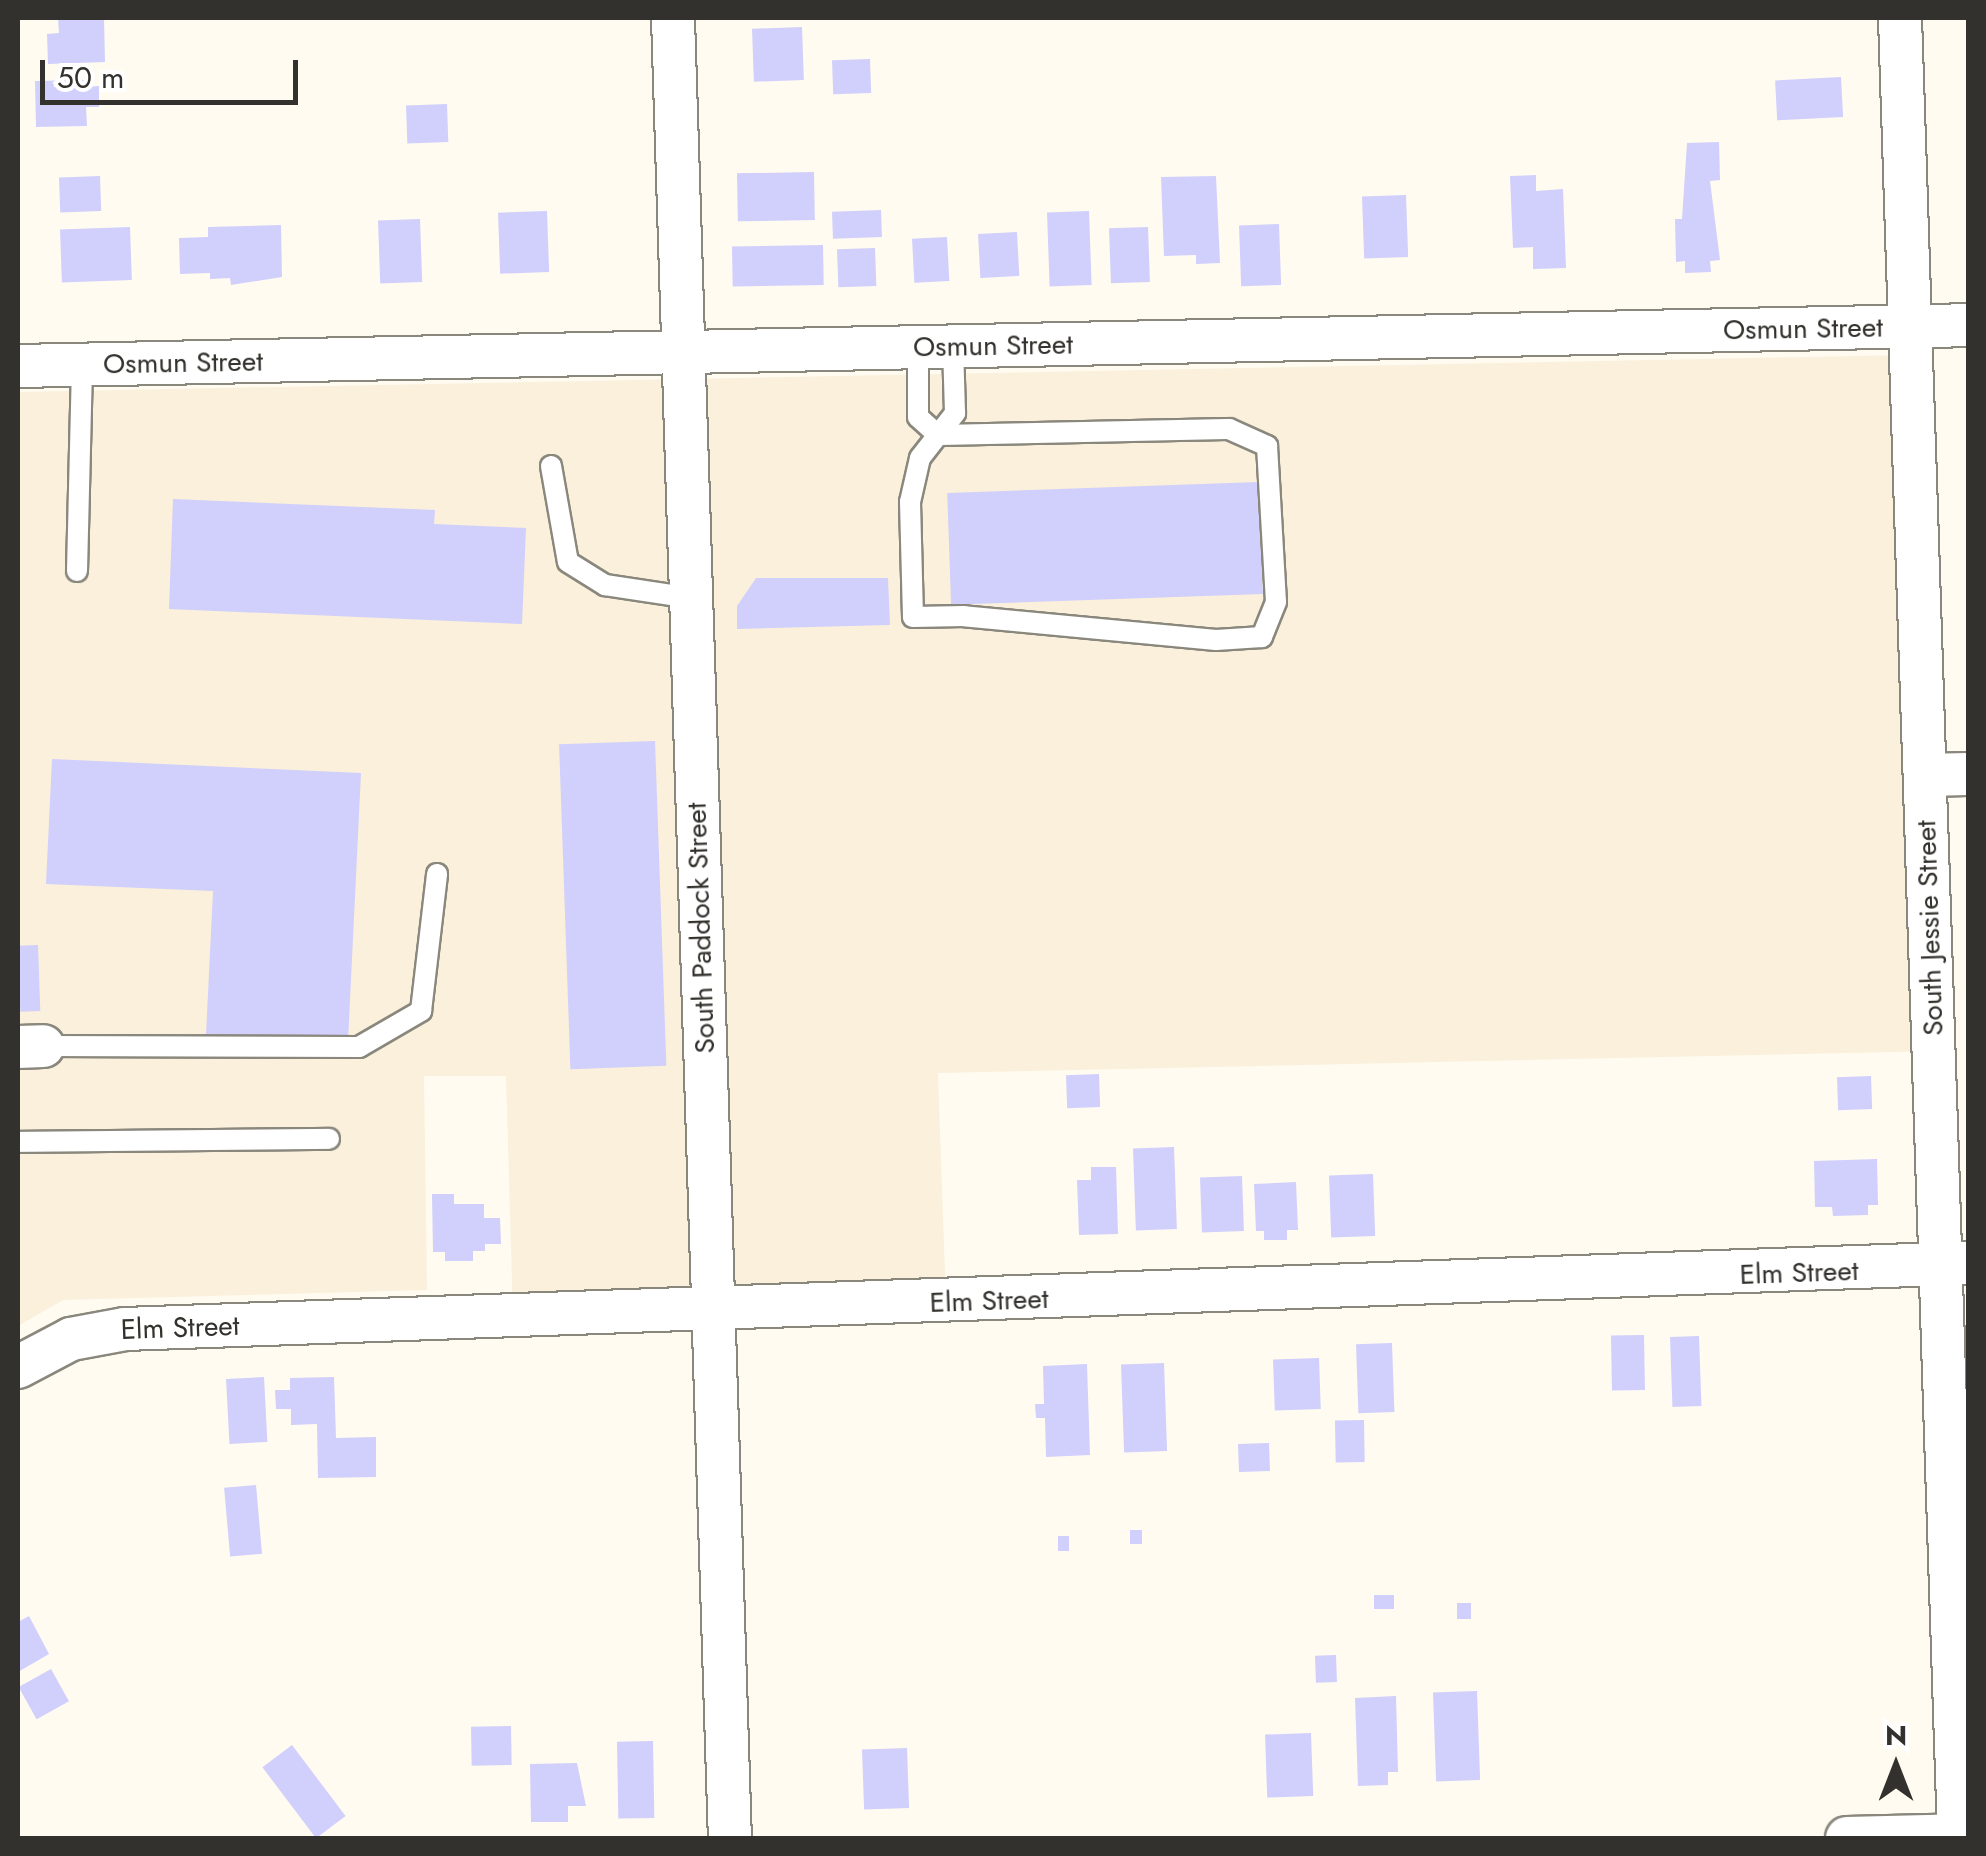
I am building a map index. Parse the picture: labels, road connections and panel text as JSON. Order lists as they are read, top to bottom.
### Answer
{
  "streets": {
    "street": [
      "Osmun Street",
      "South Paddock Street",
      "South Jessie Street",
      "Elm Street"
    ]
  },
  "crossings": [
    ["Osmun Street", "South Paddock Street"],
    ["Osmun Street", "South Jessie Street"],
    ["South Paddock Street", "Elm Street"],
    ["South Jessie Street", "Elm Street"]
  ],
  "scale_bar": "50 m",
  "north": "top"
}
